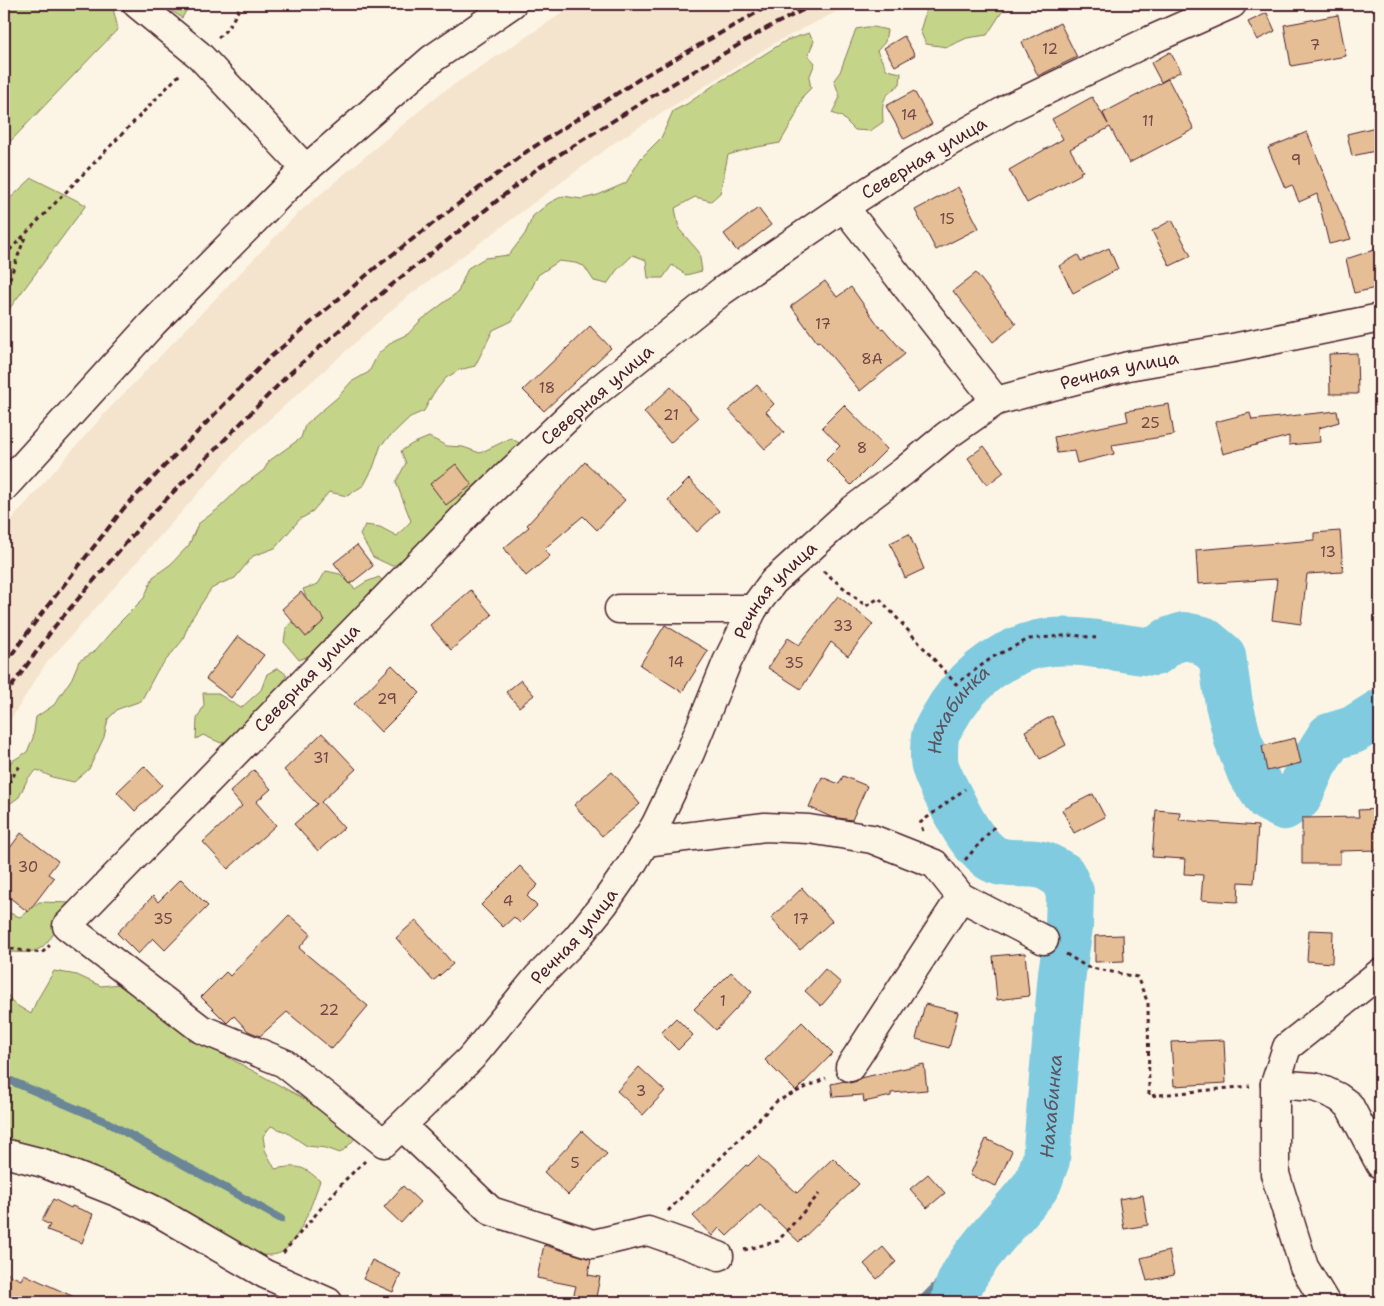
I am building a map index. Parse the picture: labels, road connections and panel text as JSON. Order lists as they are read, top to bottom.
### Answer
{
  "streets": {
    "street": ["Северная улица", "Речная улица"]
  },
  "water": ["Нахабинка"],
  "house_numbers": [
    "7",
    "12",
    "14",
    "11",
    "9",
    "15",
    "17",
    "8А",
    "18",
    "21",
    "25",
    "8",
    "13",
    "33",
    "14",
    "35",
    "29",
    "31",
    "30",
    "4",
    "35",
    "17",
    "1",
    "22",
    "3",
    "5"
  ]
}
